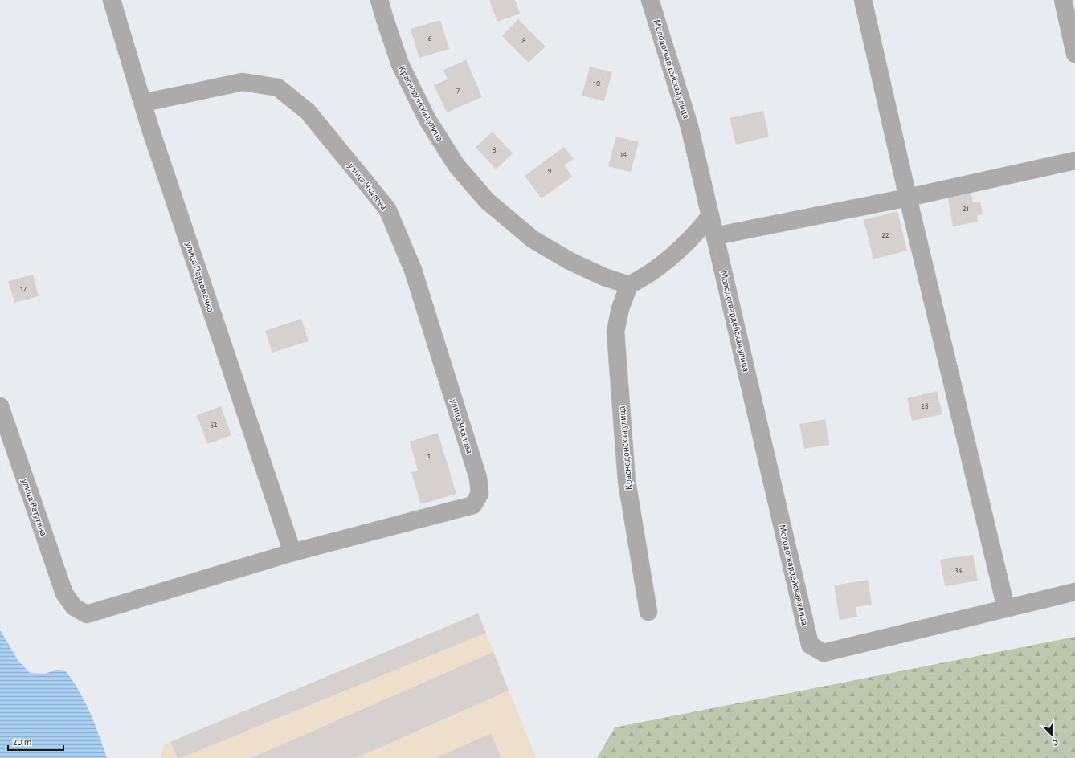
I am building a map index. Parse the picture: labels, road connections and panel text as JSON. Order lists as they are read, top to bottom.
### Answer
{
  "streets": {
    "street": [
      "Молодогвардейская улица",
      "Краснодонская улица",
      "улица Чкалова",
      "улица Пархоменко",
      "улица Ватутина"
    ]
  },
  "crossings": [
    ["улица Чкалова", "улица Пархоменко"],
    ["улица Чкалова", "улица Ватутина"],
    ["улица Пархоменко", "улица Ватутина"]
  ],
  "house_numbers": [
    "6",
    "8",
    "10",
    "7",
    "8",
    "14",
    "9",
    "21",
    "22",
    "17",
    "28",
    "52",
    "1",
    "34"
  ],
  "scale_bar": "20 m",
  "north": "bottom right"
}
